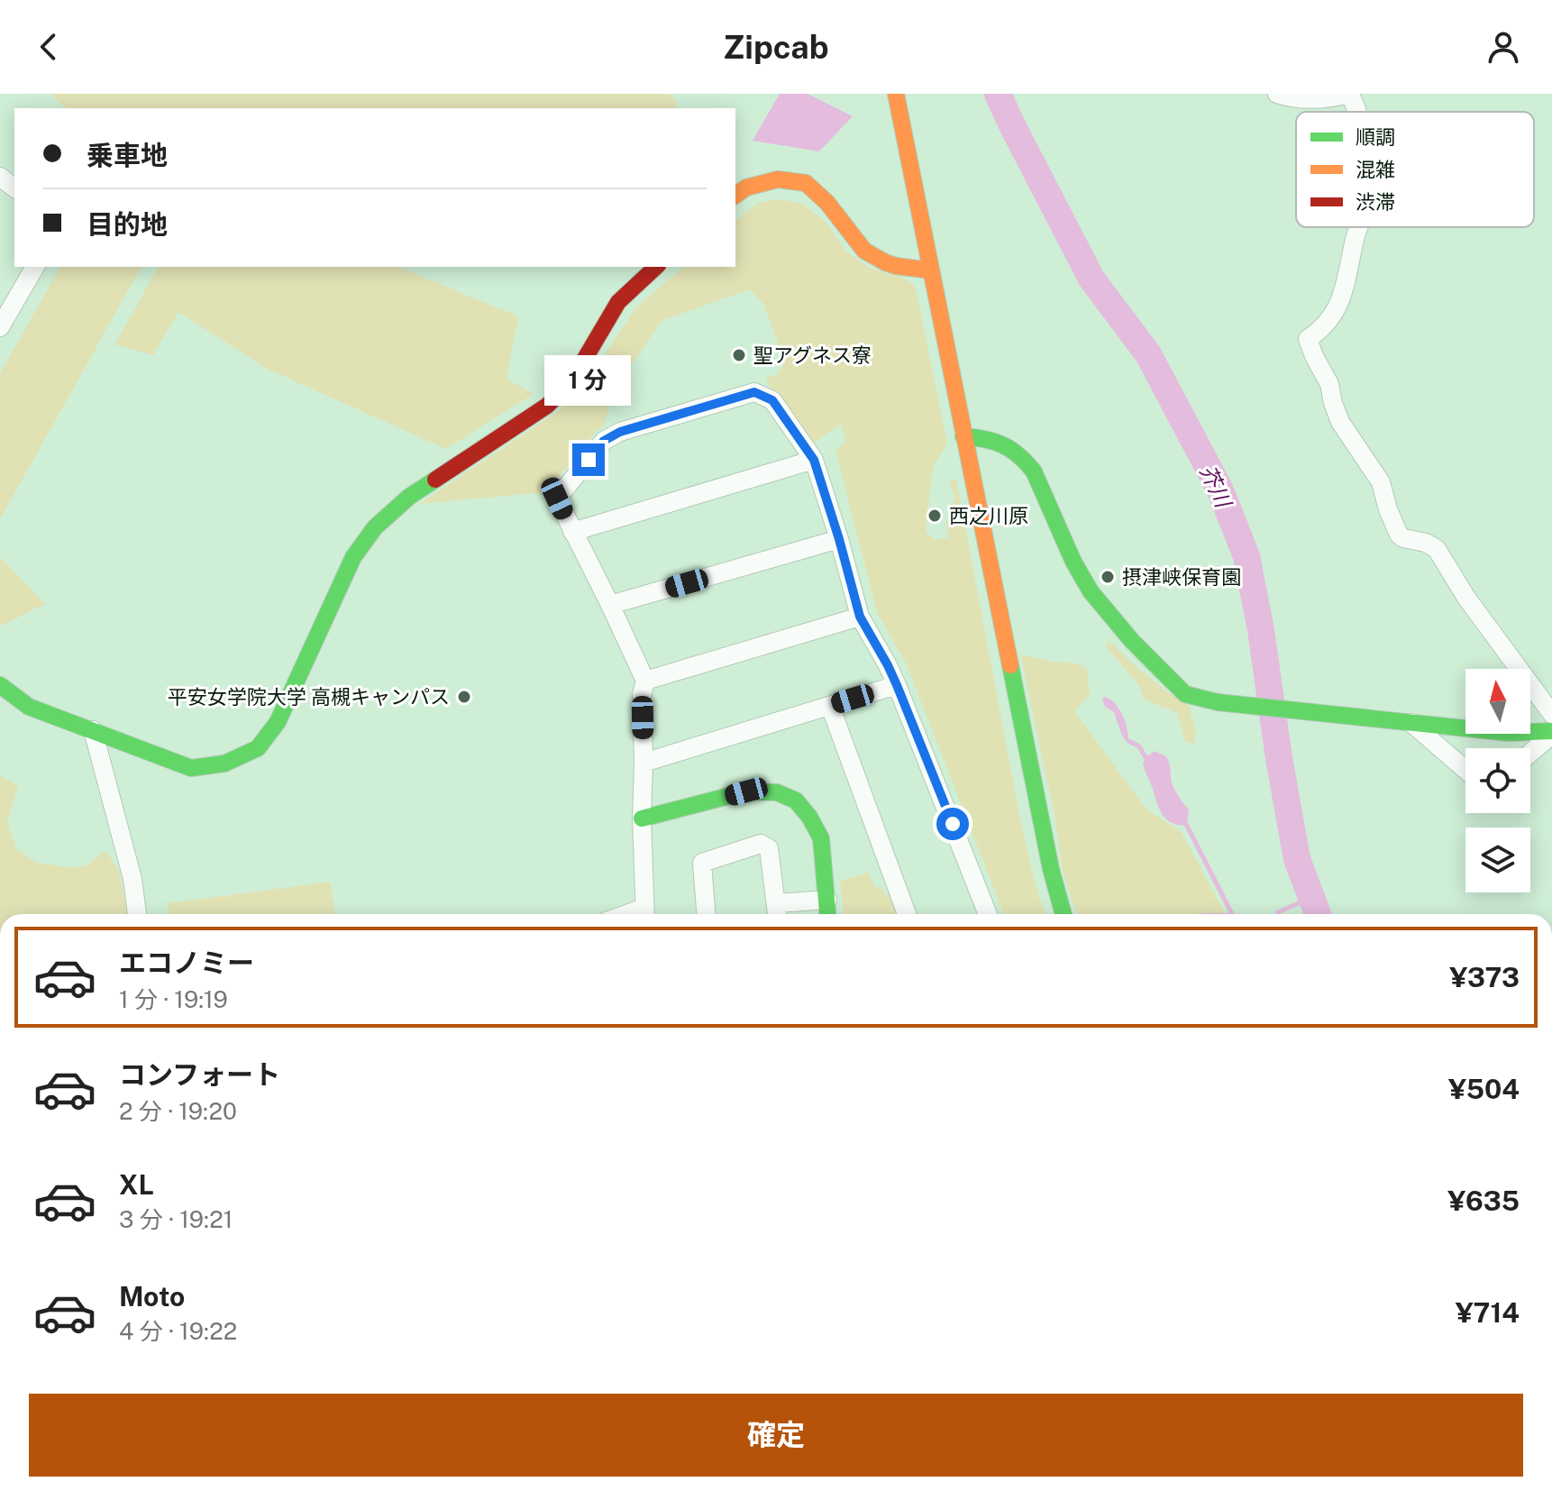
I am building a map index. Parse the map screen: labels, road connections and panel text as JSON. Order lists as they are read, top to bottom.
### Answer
{
  "water": ["芥川"],
  "places": [
    "聖アグネス寮",
    "西之川原",
    "摂津峡保育園",
    "平安女学院大学 高槻キャンパス"
  ],
  "legend": ["順調", "混雑", "渋滞"],
  "north": "top",
  "page": {
    "header": "Zipcab",
    "banner": ["乗車地", "目的地"],
    "bubble": "1 分",
    "list": [
      {
        "name": "エコノミー",
        "note": "1 分 · 19:19",
        "value": "¥373"
      },
      {
        "name": "コンフォート",
        "note": "2 分 · 19:20",
        "value": "¥504"
      },
      {
        "name": "XL",
        "note": "3 分 · 19:21",
        "value": "¥635"
      },
      {
        "name": "Moto",
        "note": "4 分 · 19:22",
        "value": "¥714"
      }
    ],
    "buttons": "確定"
  }
}
